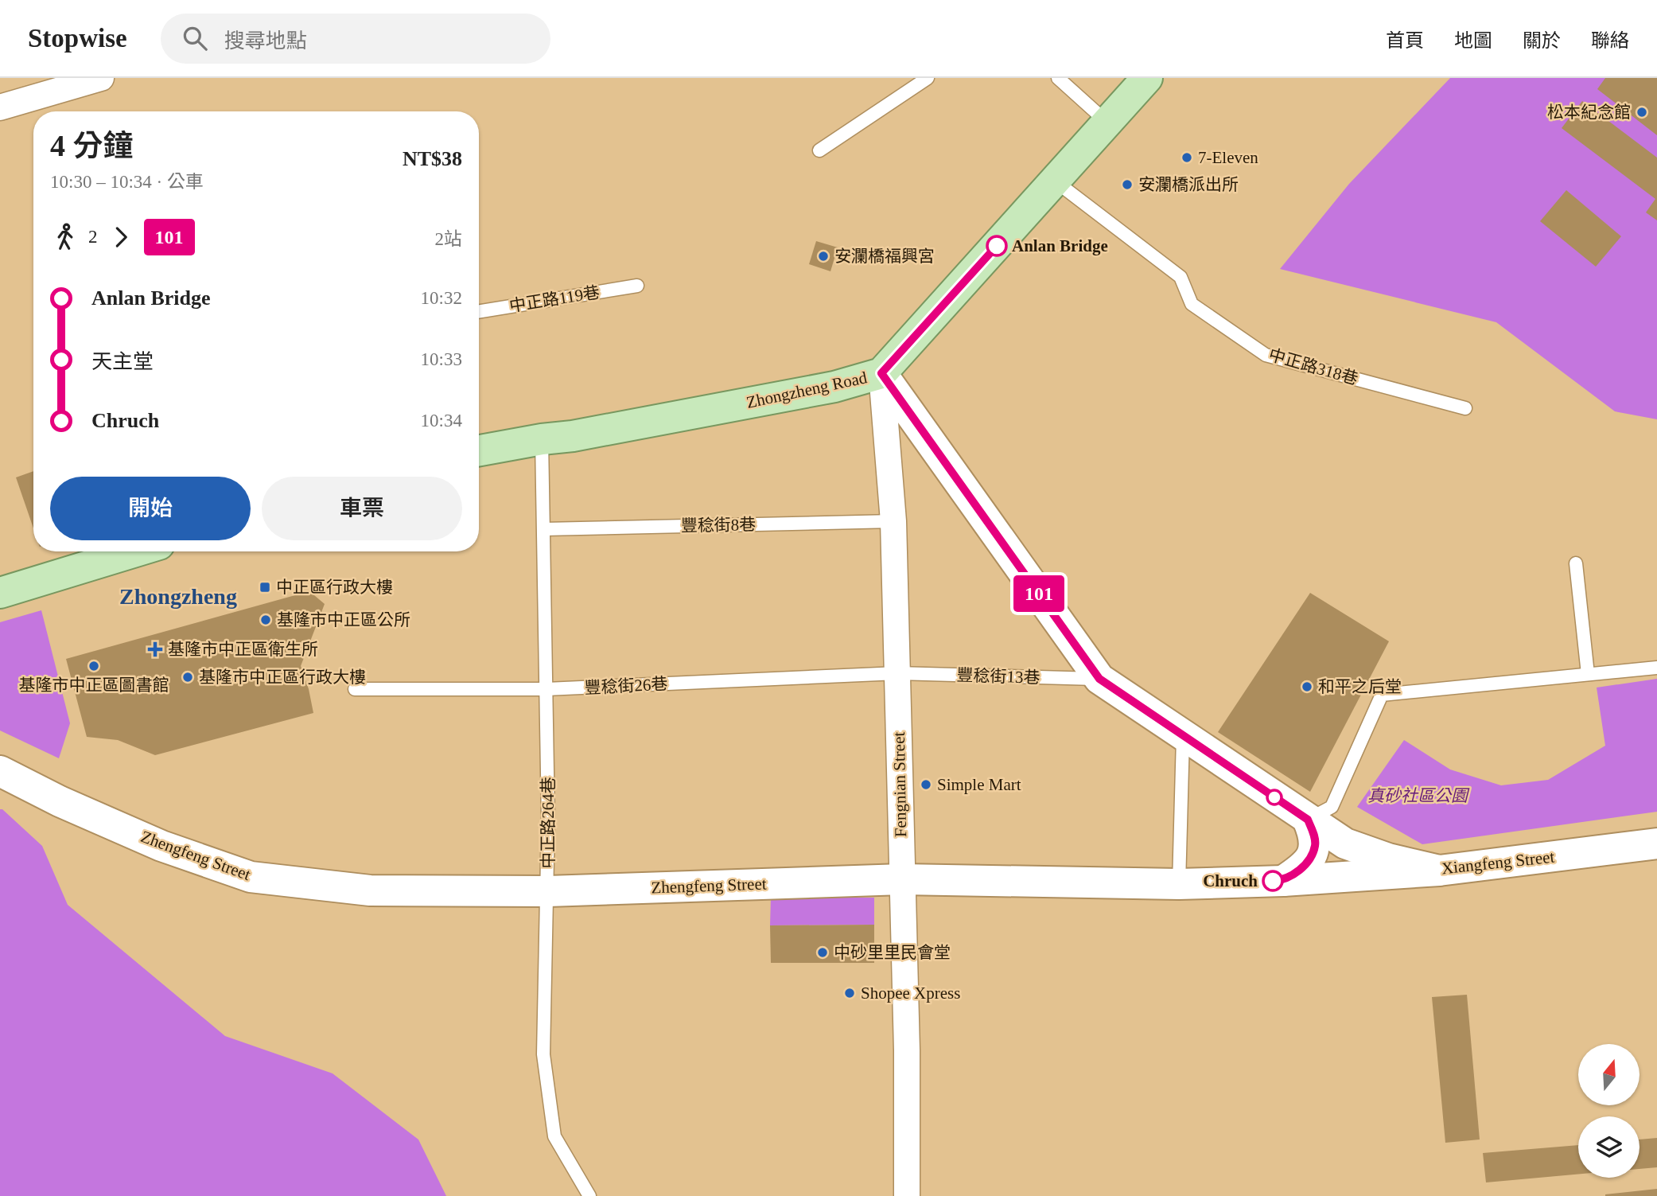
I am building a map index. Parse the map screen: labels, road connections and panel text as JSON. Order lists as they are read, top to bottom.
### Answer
{
  "streets": {
    "main road": ["Zhongzheng Road"],
    "street": ["Fengnian Street", "Zhengfeng Street", "Xiangfeng Street"],
    "lane": [
      "中正路119巷",
      "中正路318巷",
      "豐稔街8巷",
      "豐稔街13巷",
      "豐稔街26巷",
      "中正路264巷"
    ]
  },
  "crossings": [
    ["中正路318巷", "Zhongzheng Road"],
    ["Zhongzheng Road", "Fengnian Street"],
    ["Zhongzheng Road", "中正路264巷"],
    ["Zhongzheng Road", "Xiangfeng Street"],
    ["豐稔街8巷", "Fengnian Street"],
    ["豐稔街8巷", "中正路264巷"],
    ["豐稔街13巷", "豐稔街26巷"],
    ["豐稔街13巷", "Fengnian Street"],
    ["豐稔街13巷", "Xiangfeng Street"],
    ["豐稔街26巷", "Fengnian Street"],
    ["豐稔街26巷", "中正路264巷"],
    ["Fengnian Street", "Zhengfeng Street"],
    ["Fengnian Street", "Xiangfeng Street"],
    ["中正路264巷", "Zhengfeng Street"],
    ["Zhengfeng Street", "Xiangfeng Street"]
  ],
  "districts": ["Zhongzheng"],
  "parks": ["真砂社區公園"],
  "places": {
    "other": [
      "松本紀念館",
      "7-Eleven",
      "安瀾橋派出所",
      "Anlan Bridge",
      "安瀾橋福興宮",
      "基隆市中正區公所",
      "基隆市中正區圖書館",
      "基隆市中正區行政大樓",
      "和平之后堂",
      "Simple Mart",
      "Chruch",
      "中砂里里民會堂",
      "Shopee Xpress"
    ],
    "transit": ["中正區行政大樓"],
    "health": ["基隆市中正區衛生所"]
  },
  "lines": ["bus line 101"],
  "north": "top",
  "page": {
    "header": "Stopwise",
    "search": "搜尋地點",
    "nav": [
      "首頁",
      "地圖",
      "關於",
      "聯絡"
    ],
    "on_map": "101",
    "heading": ["4 分鐘", "10:30 – 10:34 · 公車", "NT$38"],
    "legs": ["2", "101", "2站"],
    "list": [
      {
        "name": "Anlan Bridge",
        "value": "10:32"
      },
      {
        "name": "天主堂",
        "value": "10:33"
      },
      {
        "name": "Chruch",
        "value": "10:34"
      }
    ],
    "buttons": ["開始", "車票"]
  }
}
